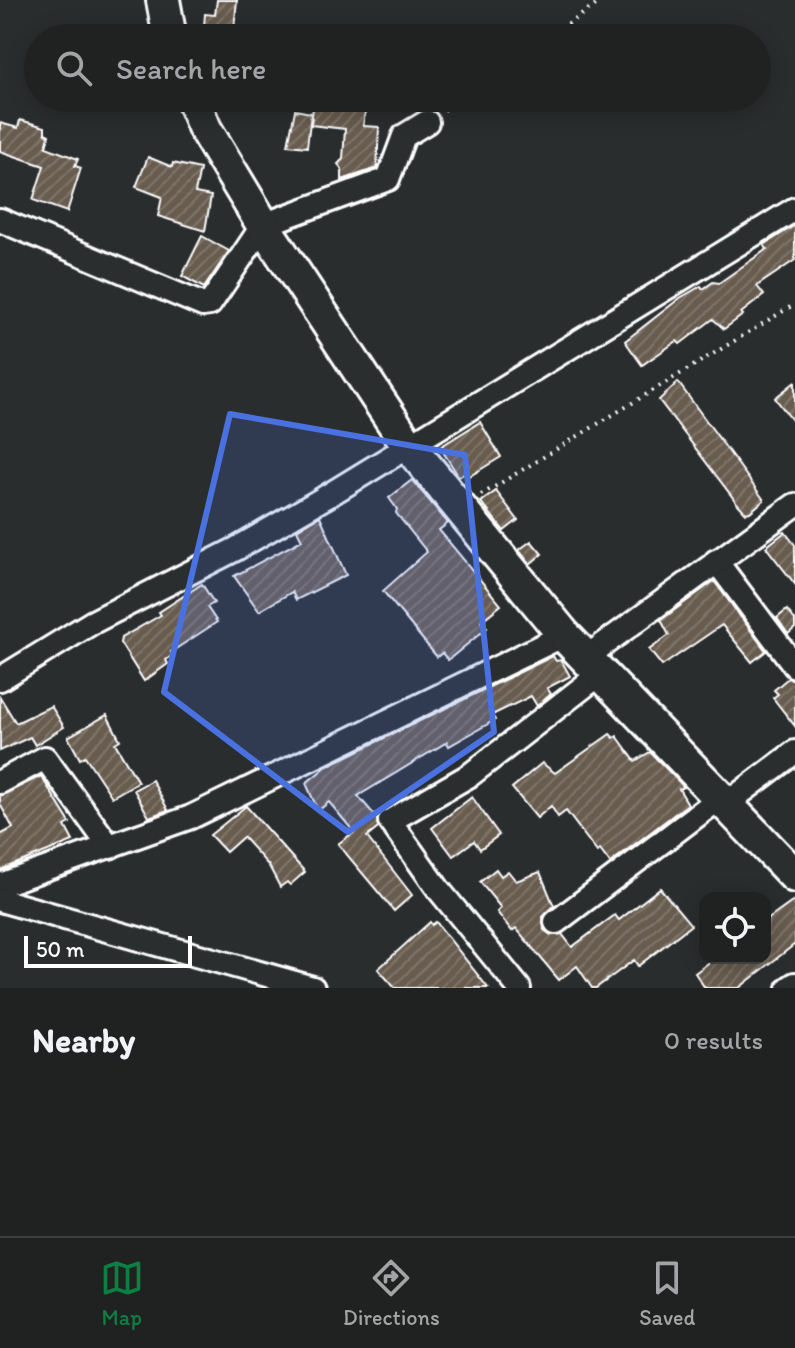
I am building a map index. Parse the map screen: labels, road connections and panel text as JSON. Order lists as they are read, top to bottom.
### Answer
{
  "scale_bar": "50 m",
  "page": {
    "search": "Search here",
    "scale": "50 m",
    "heading": ["Nearby", "0 results"],
    "nav": ["Map", "Directions", "Saved"]
  }
}
